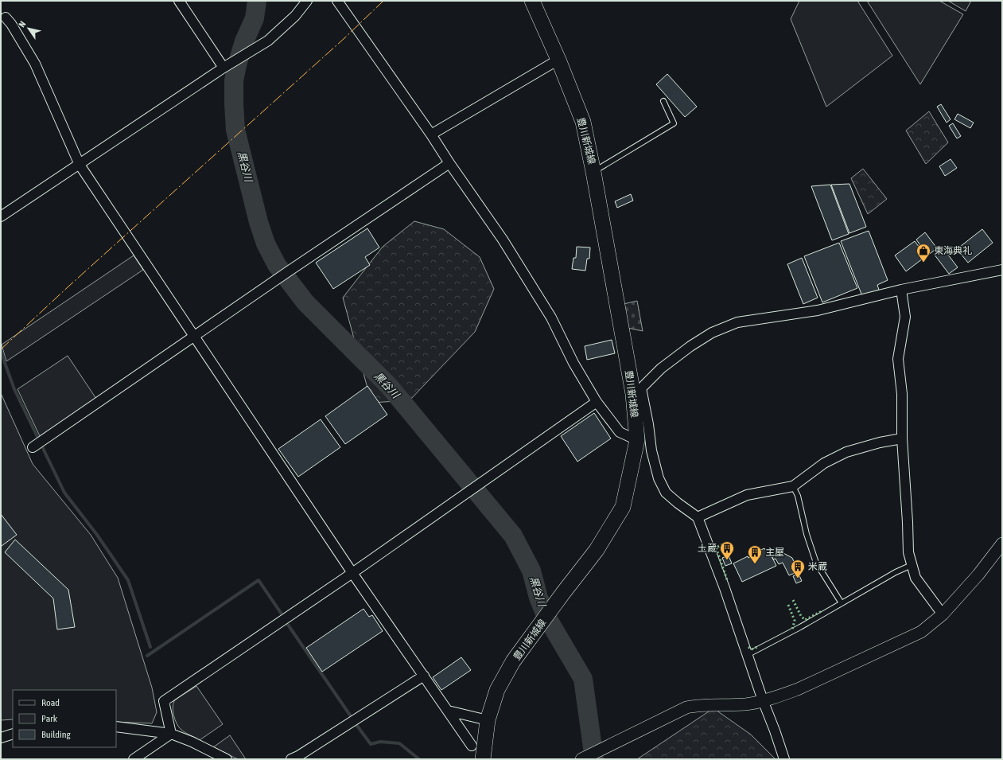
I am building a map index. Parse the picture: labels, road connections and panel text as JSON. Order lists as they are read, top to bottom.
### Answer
{
  "streets": {
    "main road": ["豊川新城線"]
  },
  "water": ["黒谷川"],
  "places": {
    "shop": ["東海典礼"],
    "building": ["土蔵", "主屋", "米蔵"]
  },
  "legend": ["Road", "Park", "Building"],
  "north": "top left"
}
